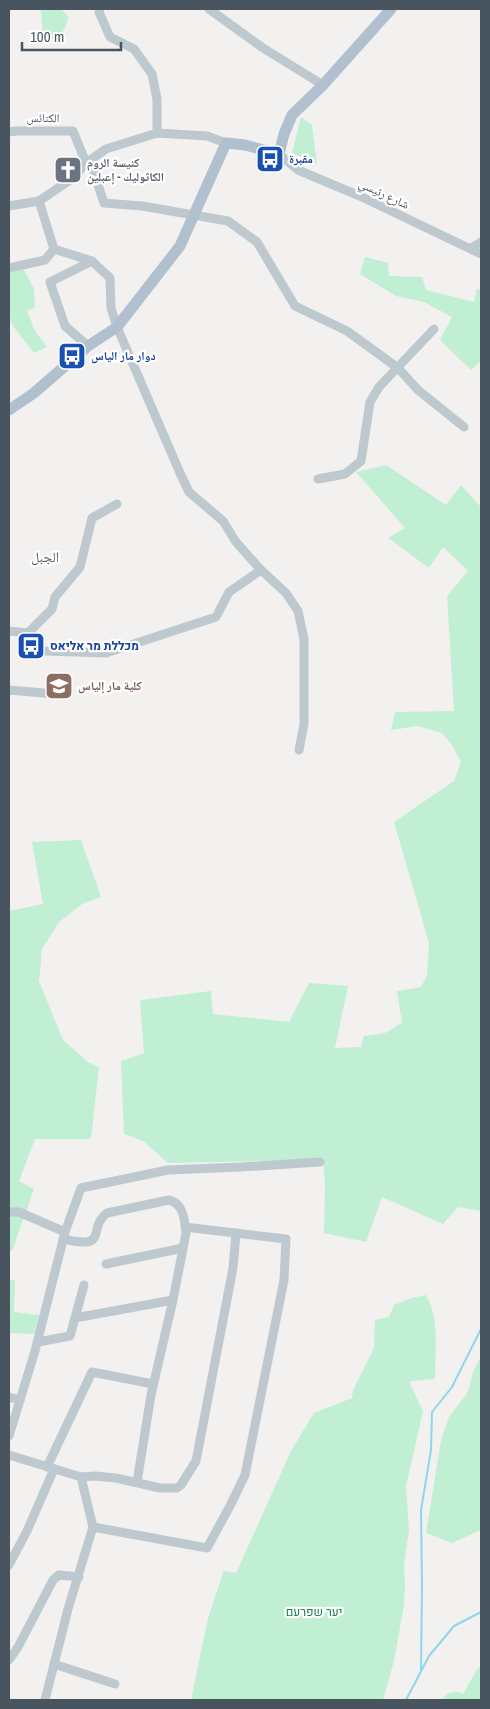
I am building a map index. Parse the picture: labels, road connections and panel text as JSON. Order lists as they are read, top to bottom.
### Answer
{
  "streets": {
    "street": ["الكنائس", "شارع رئيسي"]
  },
  "districts": ["الجبل"],
  "parks": ["יער שפרעם"],
  "places": {
    "bus stop": ["مقبرة", "دوار مار الياس", "מכללת מר אליאס"],
    "church": ["كنيسة الروم الكاثوليك - إعبلين"],
    "school or university": ["كلية مار إلياس"]
  },
  "scale_bar": "100 m"
}
